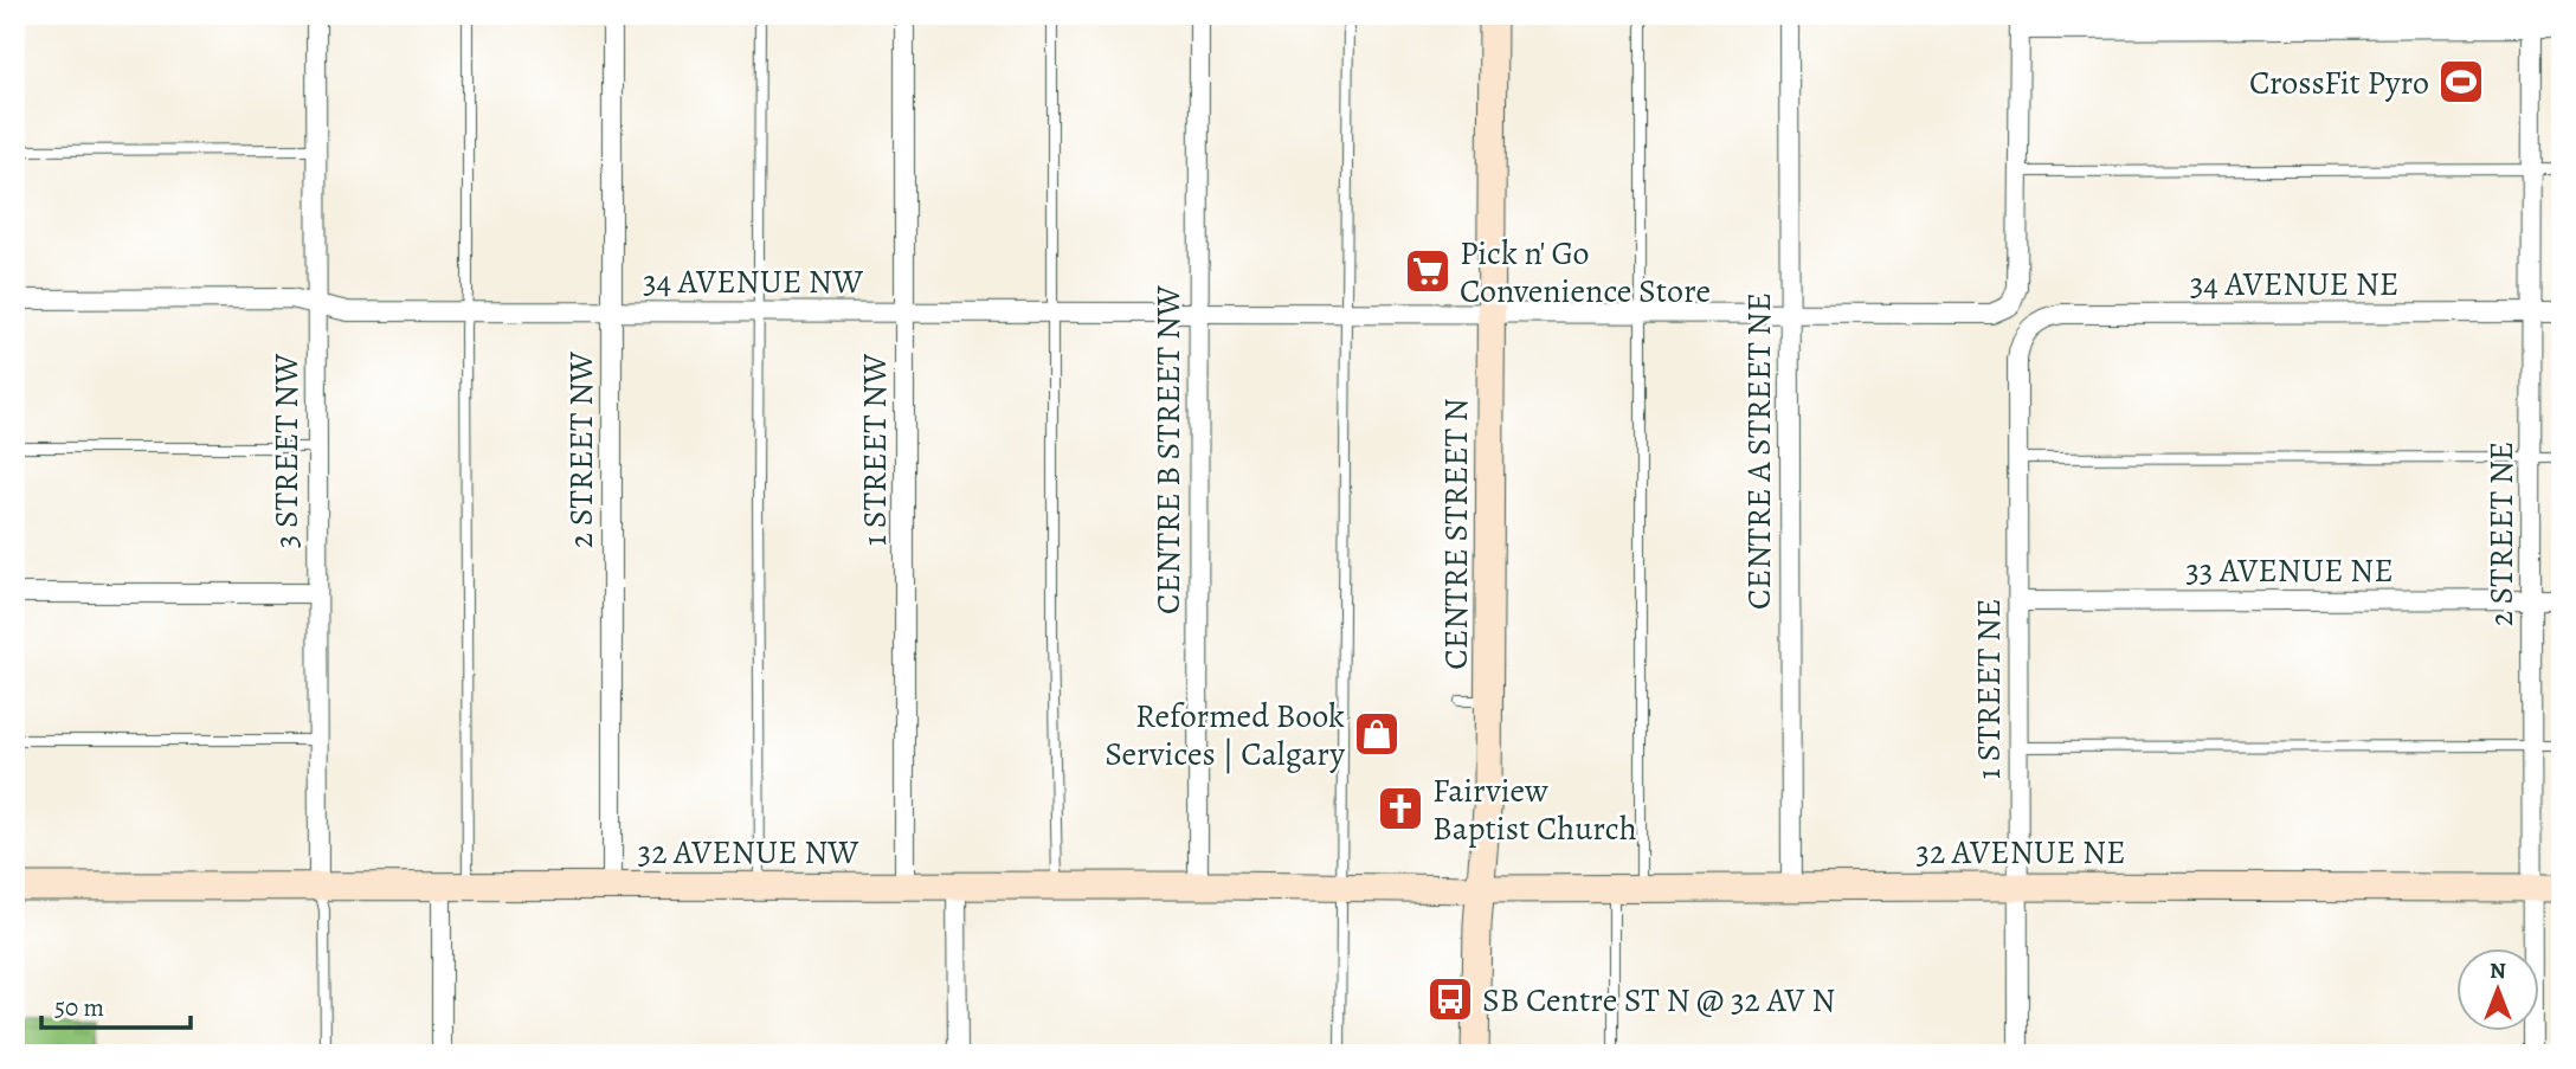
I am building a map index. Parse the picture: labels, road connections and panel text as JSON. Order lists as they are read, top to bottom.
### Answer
{
  "streets": {
    "street": [
      "34 AVENUE NW",
      "34 AVENUE NE",
      "2 STREET NW",
      "1 STREET NW",
      "CENTRE B STREET NW",
      "3 STREET NW",
      "CENTRE A STREET NE",
      "CENTRE STREET N",
      "2 STREET NE",
      "33 AVENUE NE",
      "1 STREET NE",
      "32 AVENUE NW",
      "32 AVENUE NE"
    ]
  },
  "crossings": [
    ["34 AVENUE NW", "2 STREET NW"],
    ["34 AVENUE NW", "1 STREET NW"],
    ["34 AVENUE NW", "CENTRE B STREET NW"],
    ["34 AVENUE NW", "3 STREET NW"],
    ["34 AVENUE NW", "CENTRE STREET N"],
    ["34 AVENUE NE", "2 STREET NE"],
    ["34 AVENUE NE", "1 STREET NE"],
    ["2 STREET NW", "32 AVENUE NW"],
    ["1 STREET NW", "32 AVENUE NW"],
    ["CENTRE B STREET NW", "32 AVENUE NW"],
    ["3 STREET NW", "32 AVENUE NW"],
    ["CENTRE A STREET NE", "32 AVENUE NE"],
    ["CENTRE STREET N", "32 AVENUE NW"],
    ["CENTRE STREET N", "32 AVENUE NE"],
    ["2 STREET NE", "33 AVENUE NE"],
    ["2 STREET NE", "32 AVENUE NE"],
    ["33 AVENUE NE", "1 STREET NE"],
    ["1 STREET NE", "32 AVENUE NE"],
    ["32 AVENUE NW", "32 AVENUE NE"]
  ],
  "places": {
    "sports": ["CrossFit Pyro"],
    "supermarket": ["Pick n' Go Convenience Store"],
    "shop": ["Reformed Book Services | Calgary"],
    "church": ["Fairview Baptist Church"],
    "bus stop": ["SB Centre ST N @ 32 AV N"]
  },
  "scale_bar": "50 m",
  "north": "top"
}
